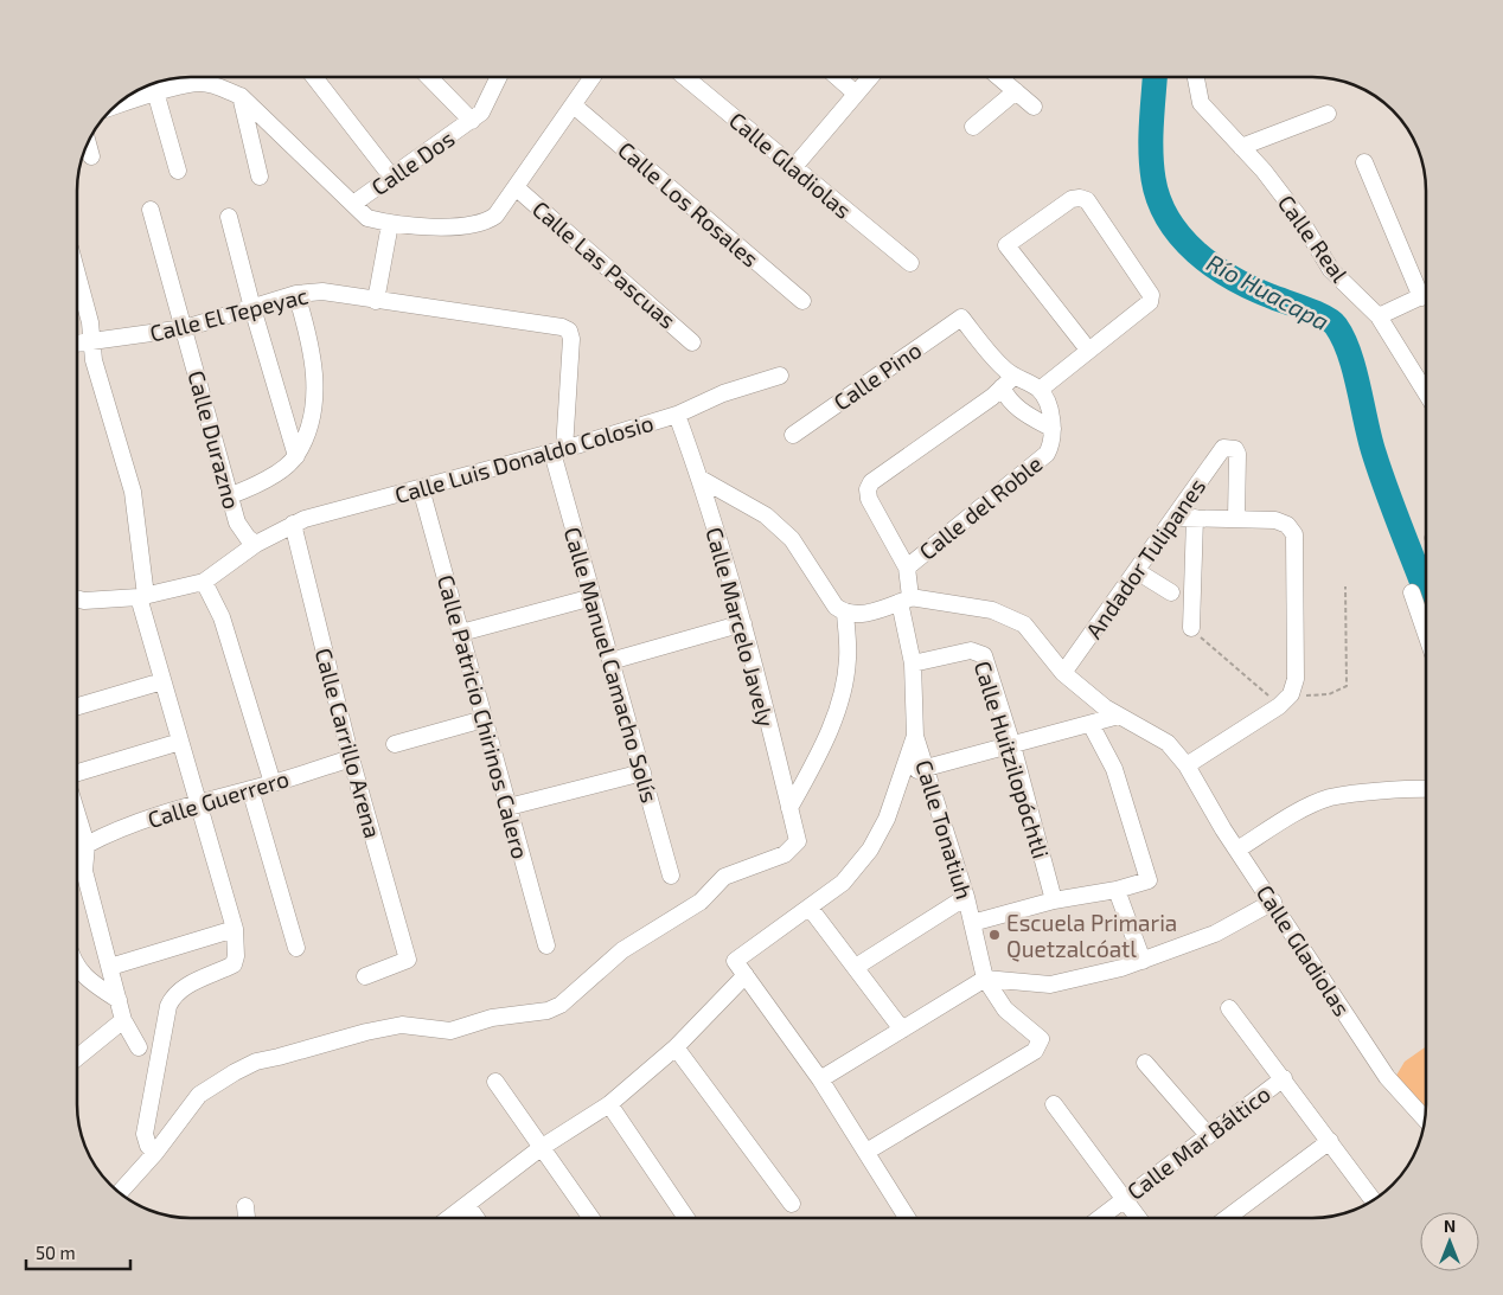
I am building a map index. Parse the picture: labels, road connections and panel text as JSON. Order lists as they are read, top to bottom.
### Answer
{
  "streets": {
    "street": [
      "Calle Dos",
      "Calle Gladiolas",
      "Calle Los Rosales",
      "Calle Real",
      "Calle Las Pascuas",
      "Calle El Tepeyac",
      "Calle Pino",
      "Calle Durazno",
      "Calle Luis Donaldo Colosio",
      "Calle del Roble",
      "Andador Tulipanes",
      "Calle Marcelo Javely",
      "Calle Manuel Camacho Solís",
      "Calle Patricio Chirinos Calero",
      "Calle Carrillo Arena",
      "Calle Huitzilopóchtli",
      "Calle Guerrero",
      "Calle Tonatiuh",
      "Calle Mar Báltico"
    ]
  },
  "crossings": [
    ["Calle Gladiolas", "Andador Tulipanes"],
    ["Calle El Tepeyac", "Calle Durazno"],
    ["Calle El Tepeyac", "Calle Luis Donaldo Colosio"],
    ["Calle El Tepeyac", "Calle Manuel Camacho Solís"],
    ["Calle Durazno", "Calle Luis Donaldo Colosio"],
    ["Calle Luis Donaldo Colosio", "Calle Marcelo Javely"],
    ["Calle Luis Donaldo Colosio", "Calle Manuel Camacho Solís"],
    ["Calle Luis Donaldo Colosio", "Calle Patricio Chirinos Calero"],
    ["Calle Luis Donaldo Colosio", "Calle Carrillo Arena"],
    ["Calle Carrillo Arena", "Calle Guerrero"]
  ],
  "water": ["Río Huacapa"],
  "places": ["Escuela Primaria Quetzalcóatl"],
  "scale_bar": "50 m",
  "north": "top"
}
